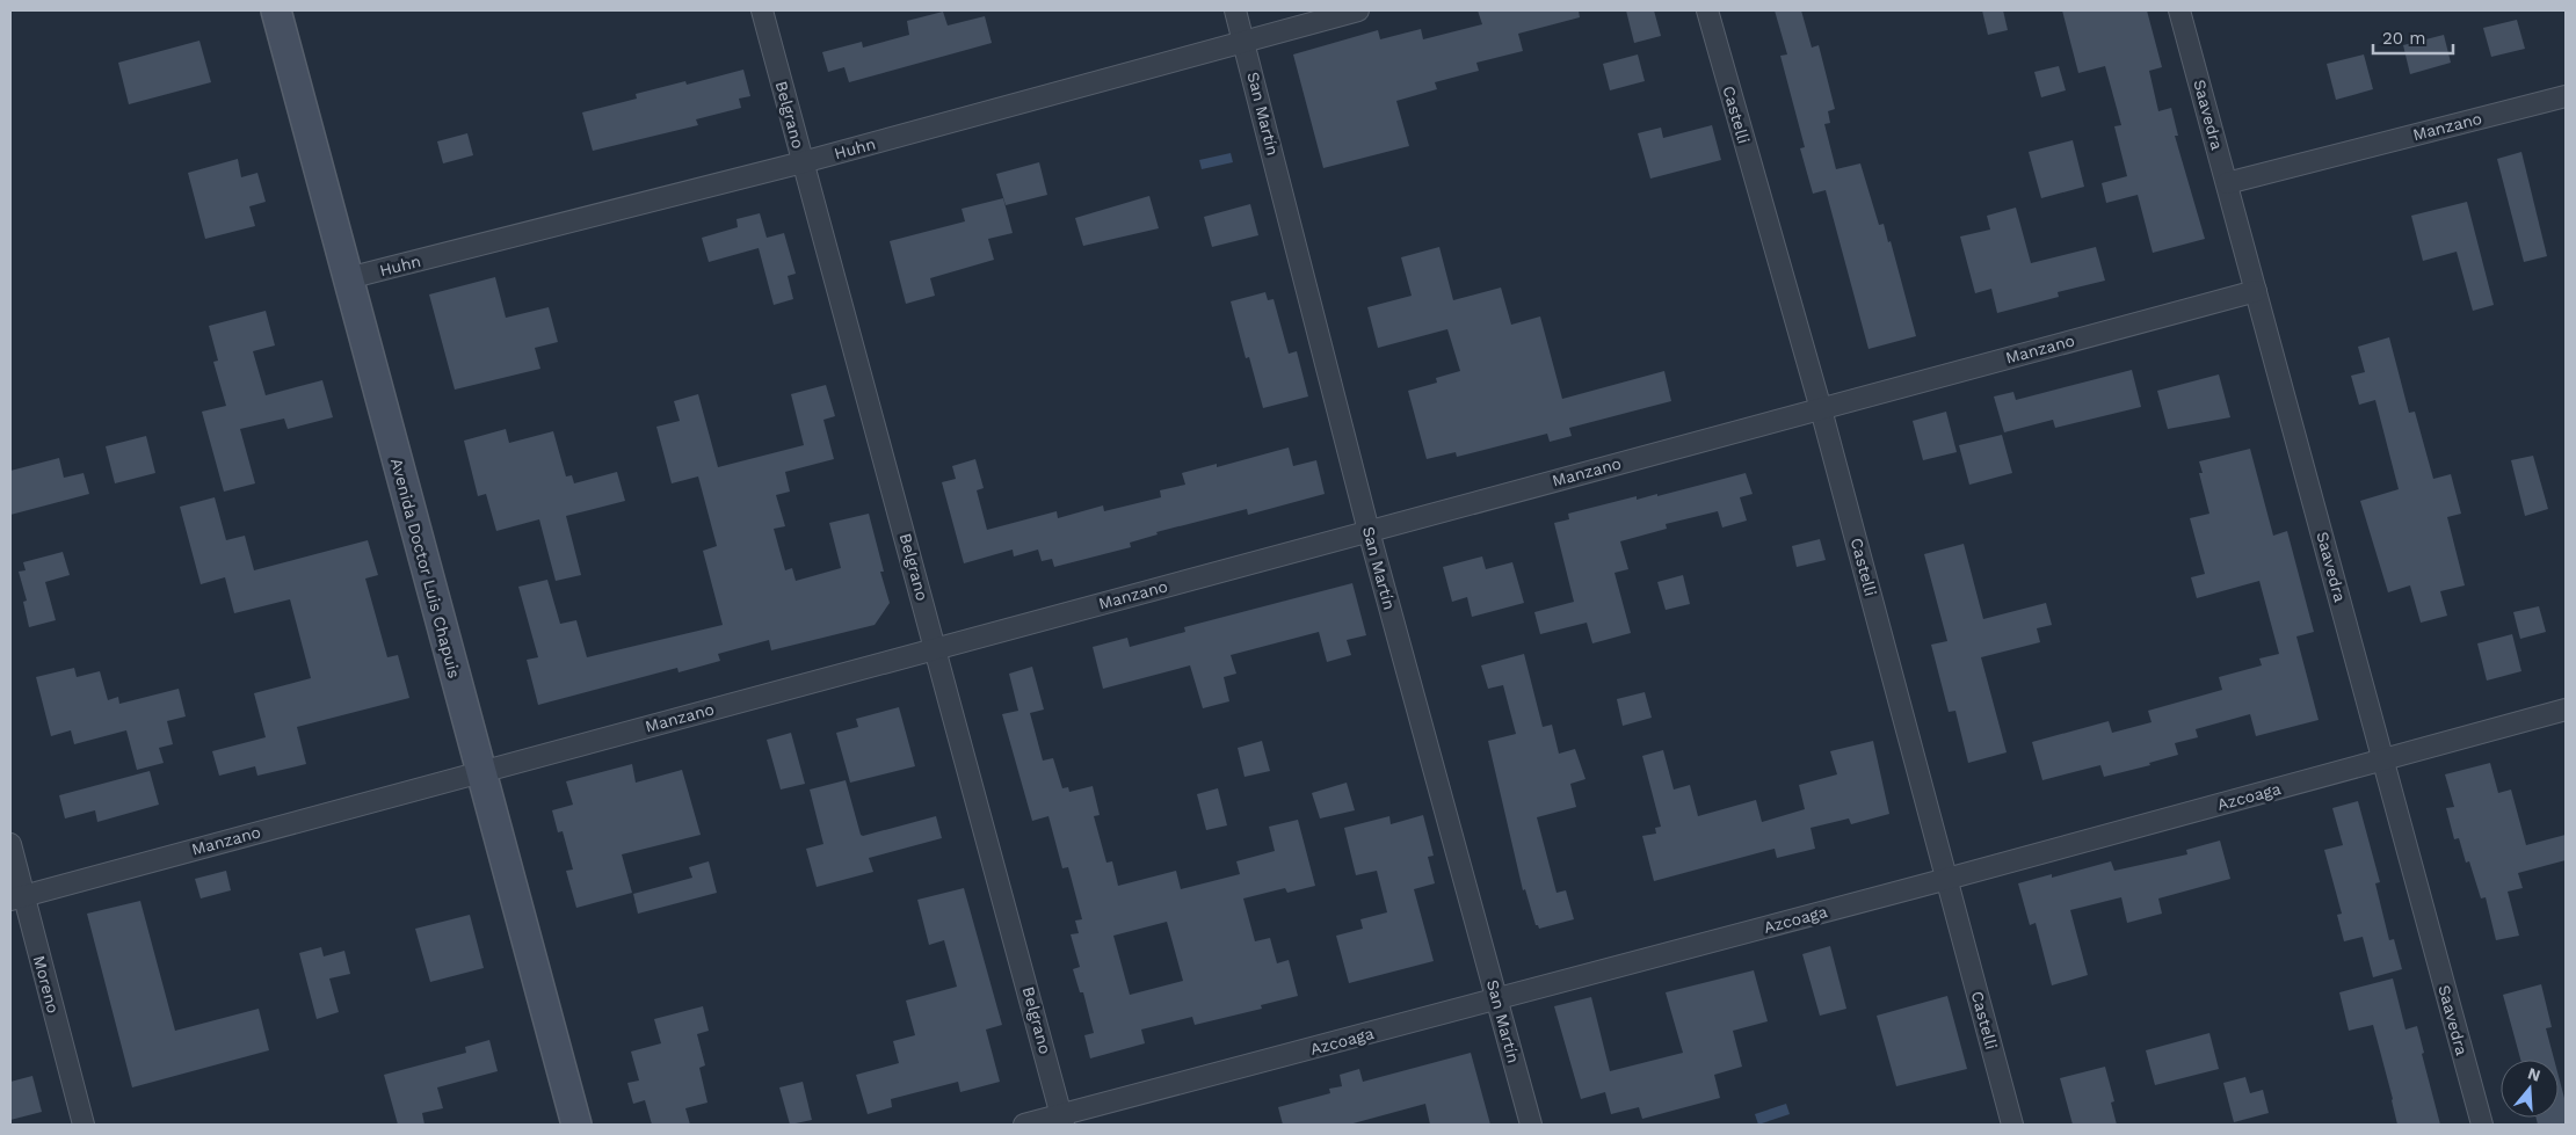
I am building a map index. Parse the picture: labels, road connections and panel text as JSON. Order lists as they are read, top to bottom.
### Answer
{
  "streets": {
    "main road": ["Avenida Doctor Luis Chapuis"],
    "street": [
      "San Martín",
      "Belgrano",
      "Castelli",
      "Saavedra",
      "Manzano",
      "Huhn",
      "Azcoaga",
      "Moreno"
    ]
  },
  "crossings": [
    ["San Martín", "Manzano"],
    ["San Martín", "Huhn"],
    ["San Martín", "Azcoaga"],
    ["Belgrano", "Manzano"],
    ["Belgrano", "Huhn"],
    ["Belgrano", "Azcoaga"],
    ["Castelli", "Manzano"],
    ["Castelli", "Azcoaga"],
    ["Saavedra", "Manzano"],
    ["Saavedra", "Azcoaga"],
    ["Manzano", "Avenida Doctor Luis Chapuis"],
    ["Manzano", "Moreno"],
    ["Huhn", "Avenida Doctor Luis Chapuis"]
  ],
  "scale_bar": "20 m",
  "north": "top"
}
